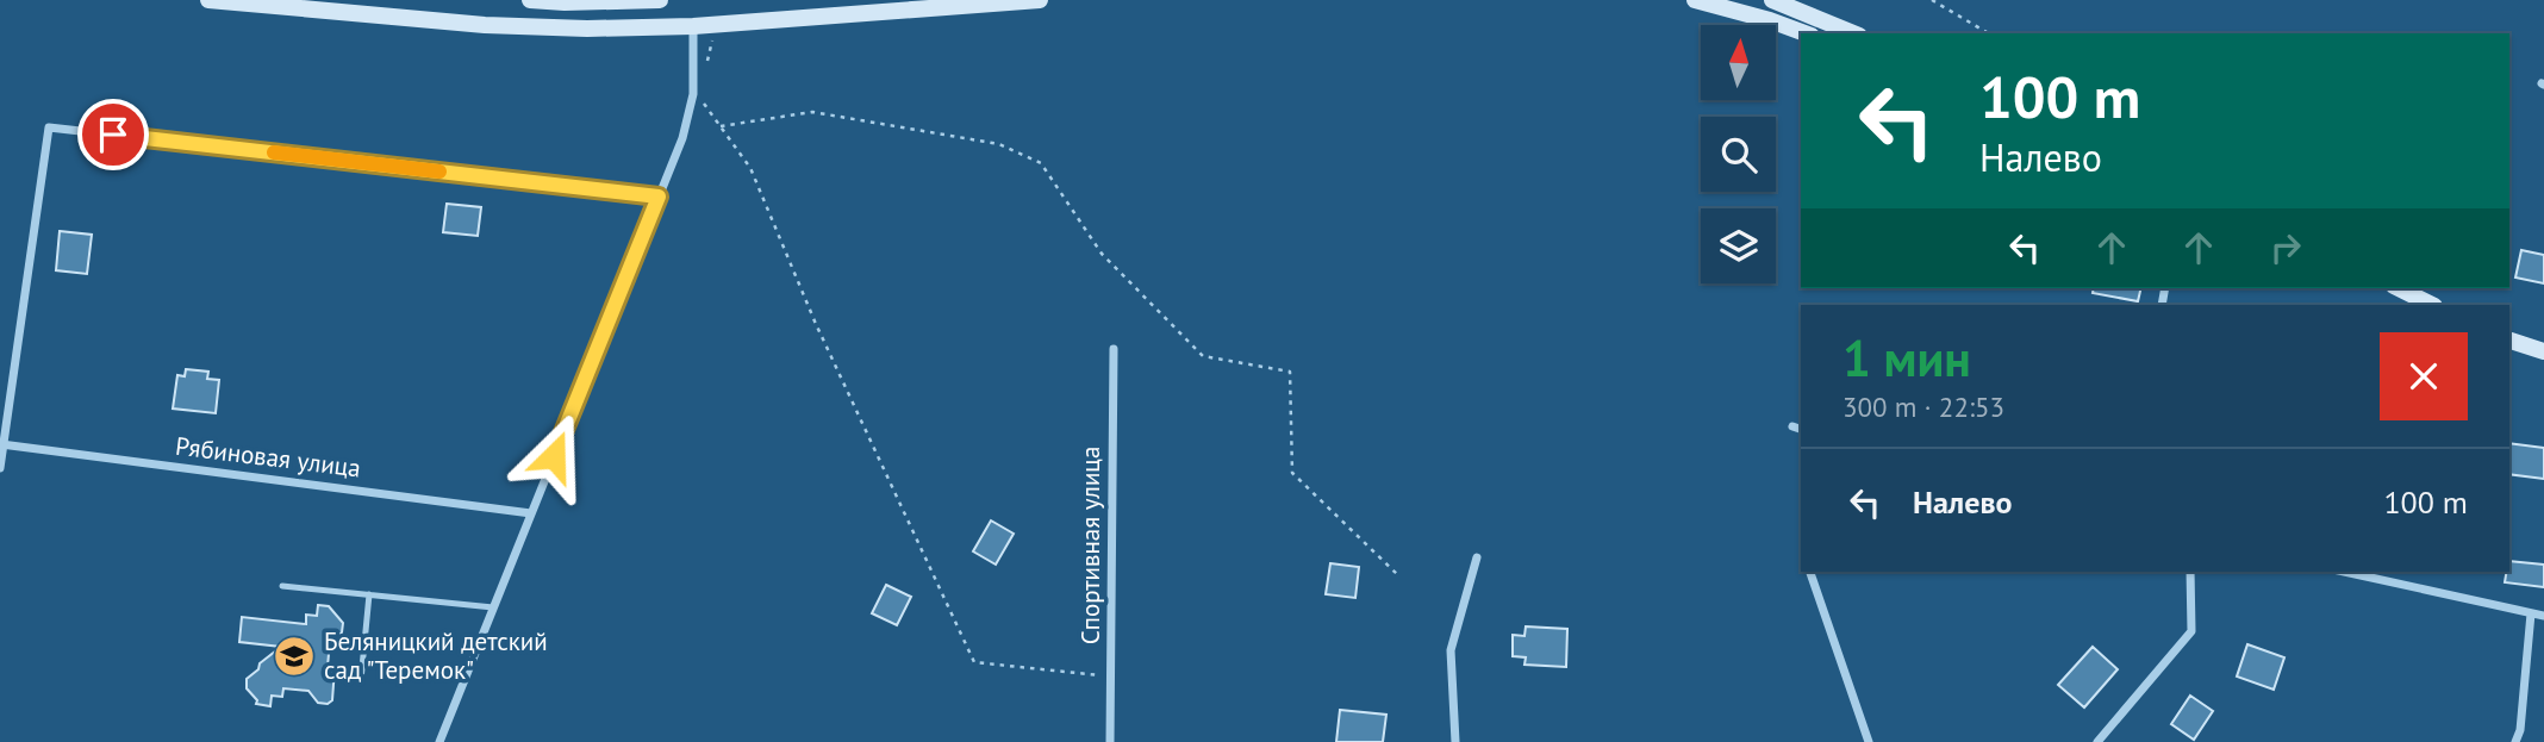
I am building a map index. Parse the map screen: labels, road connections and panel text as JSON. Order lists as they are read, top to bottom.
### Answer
{
  "streets": {
    "street": ["Рябиновая улица", "Спортивная улица"]
  },
  "places": {
    "school or university": ["Беляницкий детский сад \"Теремок\""]
  },
  "north": "top",
  "page": {
    "turn": ["100 m", "Налево"],
    "heading": ["1 мин", "300 m · 22:53"],
    "list": [
      {
        "name": "Налево",
        "value": "100 m"
      }
    ]
  }
}
